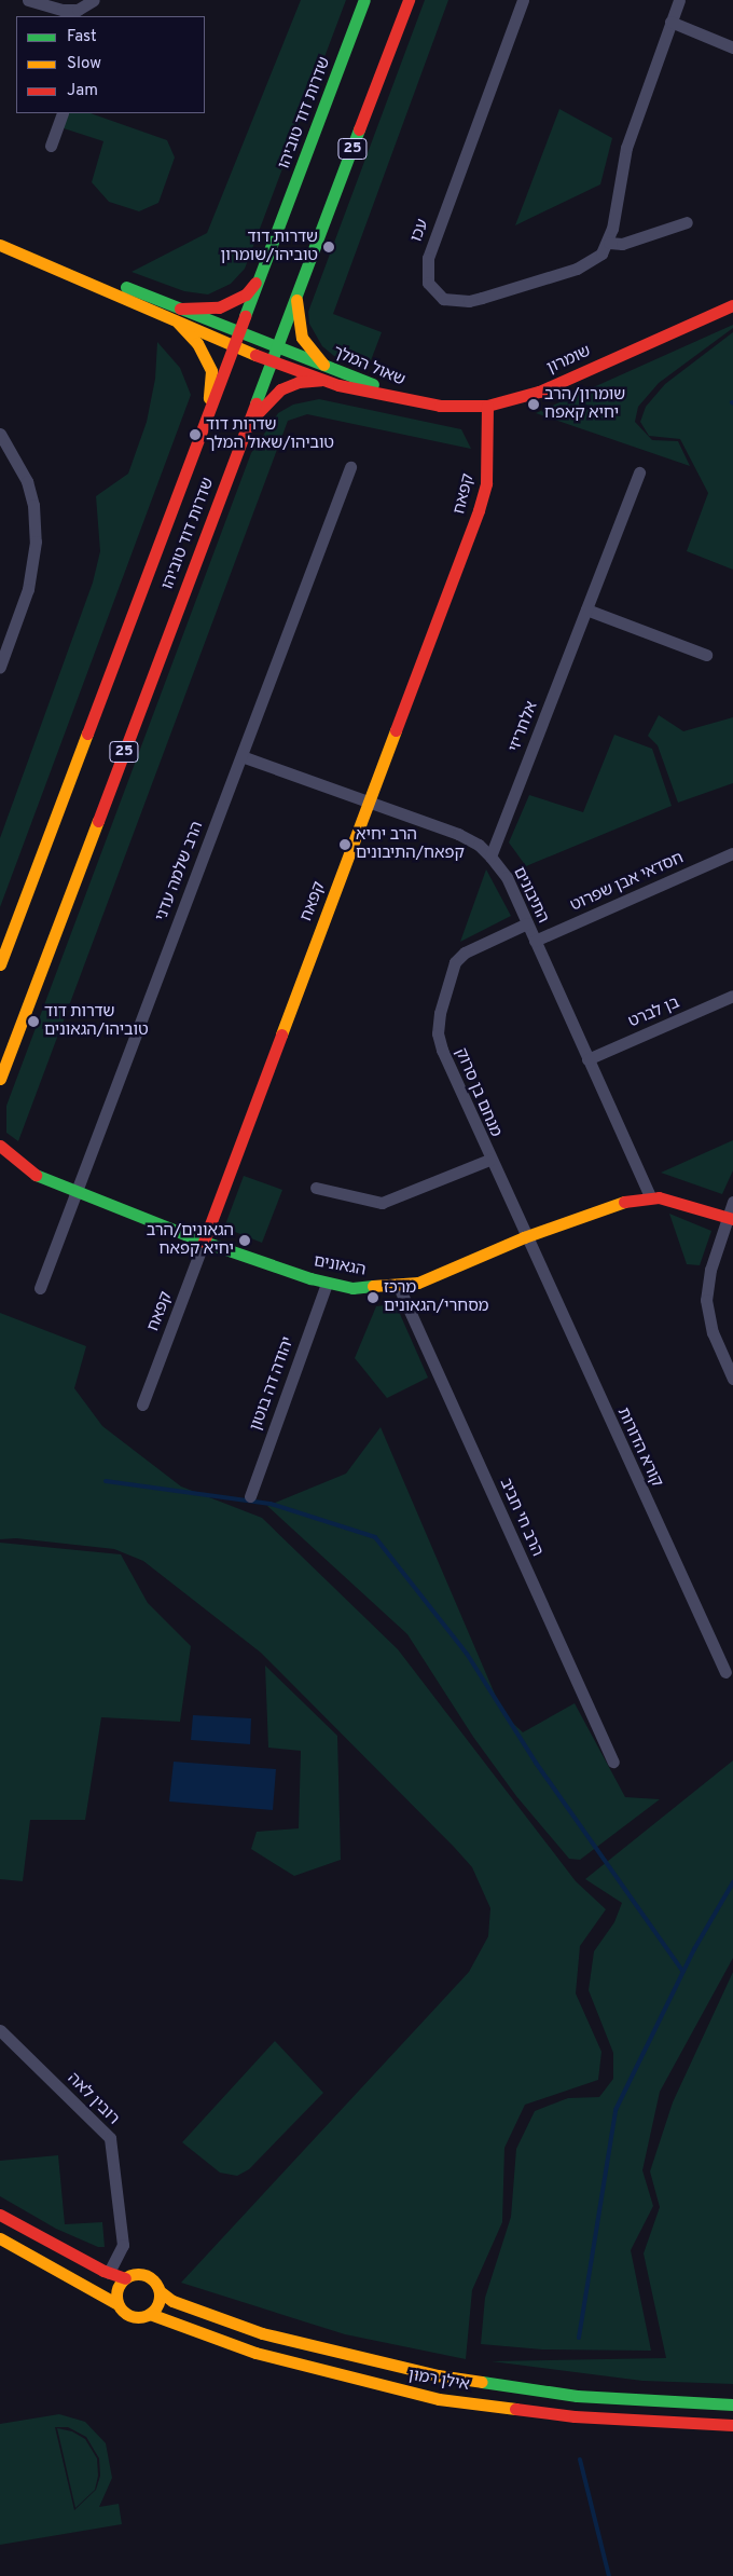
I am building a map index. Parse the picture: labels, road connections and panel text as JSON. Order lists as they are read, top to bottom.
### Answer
{
  "streets": {
    "main road": [
      "שדרות דוד טוביהו",
      "25",
      "שומרון",
      "שאול המלך",
      "קפאח",
      "הגאונים",
      "אילן רמון"
    ],
    "street": [
      "עכו",
      "אלחריזי",
      "הרב שלמה עדני",
      "חסדאי אבן שפרוט",
      "התיבונים",
      "בן לברט",
      "מנחם בן סרוק",
      "יהודה דה בוטון",
      "קורא הדורות",
      "הרב חי חביב",
      "רובין לאה"
    ]
  },
  "crossings": [
    ["שדרות דוד טוביהו", "שאול המלך"],
    ["שומרון", "שאול המלך"],
    ["שומרון", "קפאח"],
    ["קפאח", "התיבונים"],
    ["קפאח", "הגאונים"],
    ["אלחריזי", "התיבונים"],
    ["הרב שלמה עדני", "התיבונים"],
    ["הרב שלמה עדני", "הגאונים"],
    ["חסדאי אבן שפרוט", "התיבונים"],
    ["התיבונים", "בן לברט"],
    ["התיבונים", "מנחם בן סרוק"],
    ["התיבונים", "הגאונים"],
    ["מנחם בן סרוק", "הגאונים"],
    ["מנחם בן סרוק", "קורא הדורות"],
    ["הגאונים", "יהודה דה בוטון"],
    ["הגאונים", "קורא הדורות"],
    ["הגאונים", "הרב חי חביב"]
  ],
  "places": [
    "שדרות דוד טוביהו/שומרון",
    "שומרון/הרב יחיא קאפח",
    "שדרות דוד טוביהו/שאול המלך",
    "הרב יחיא קפאח/התיבונים",
    "שדרות דוד טוביהו/הגאונים",
    "הגאונים/הרב יחיא קפאח",
    "מרכז מסחרי/הגאונים"
  ],
  "legend": ["Fast", "Slow", "Jam"]
}
